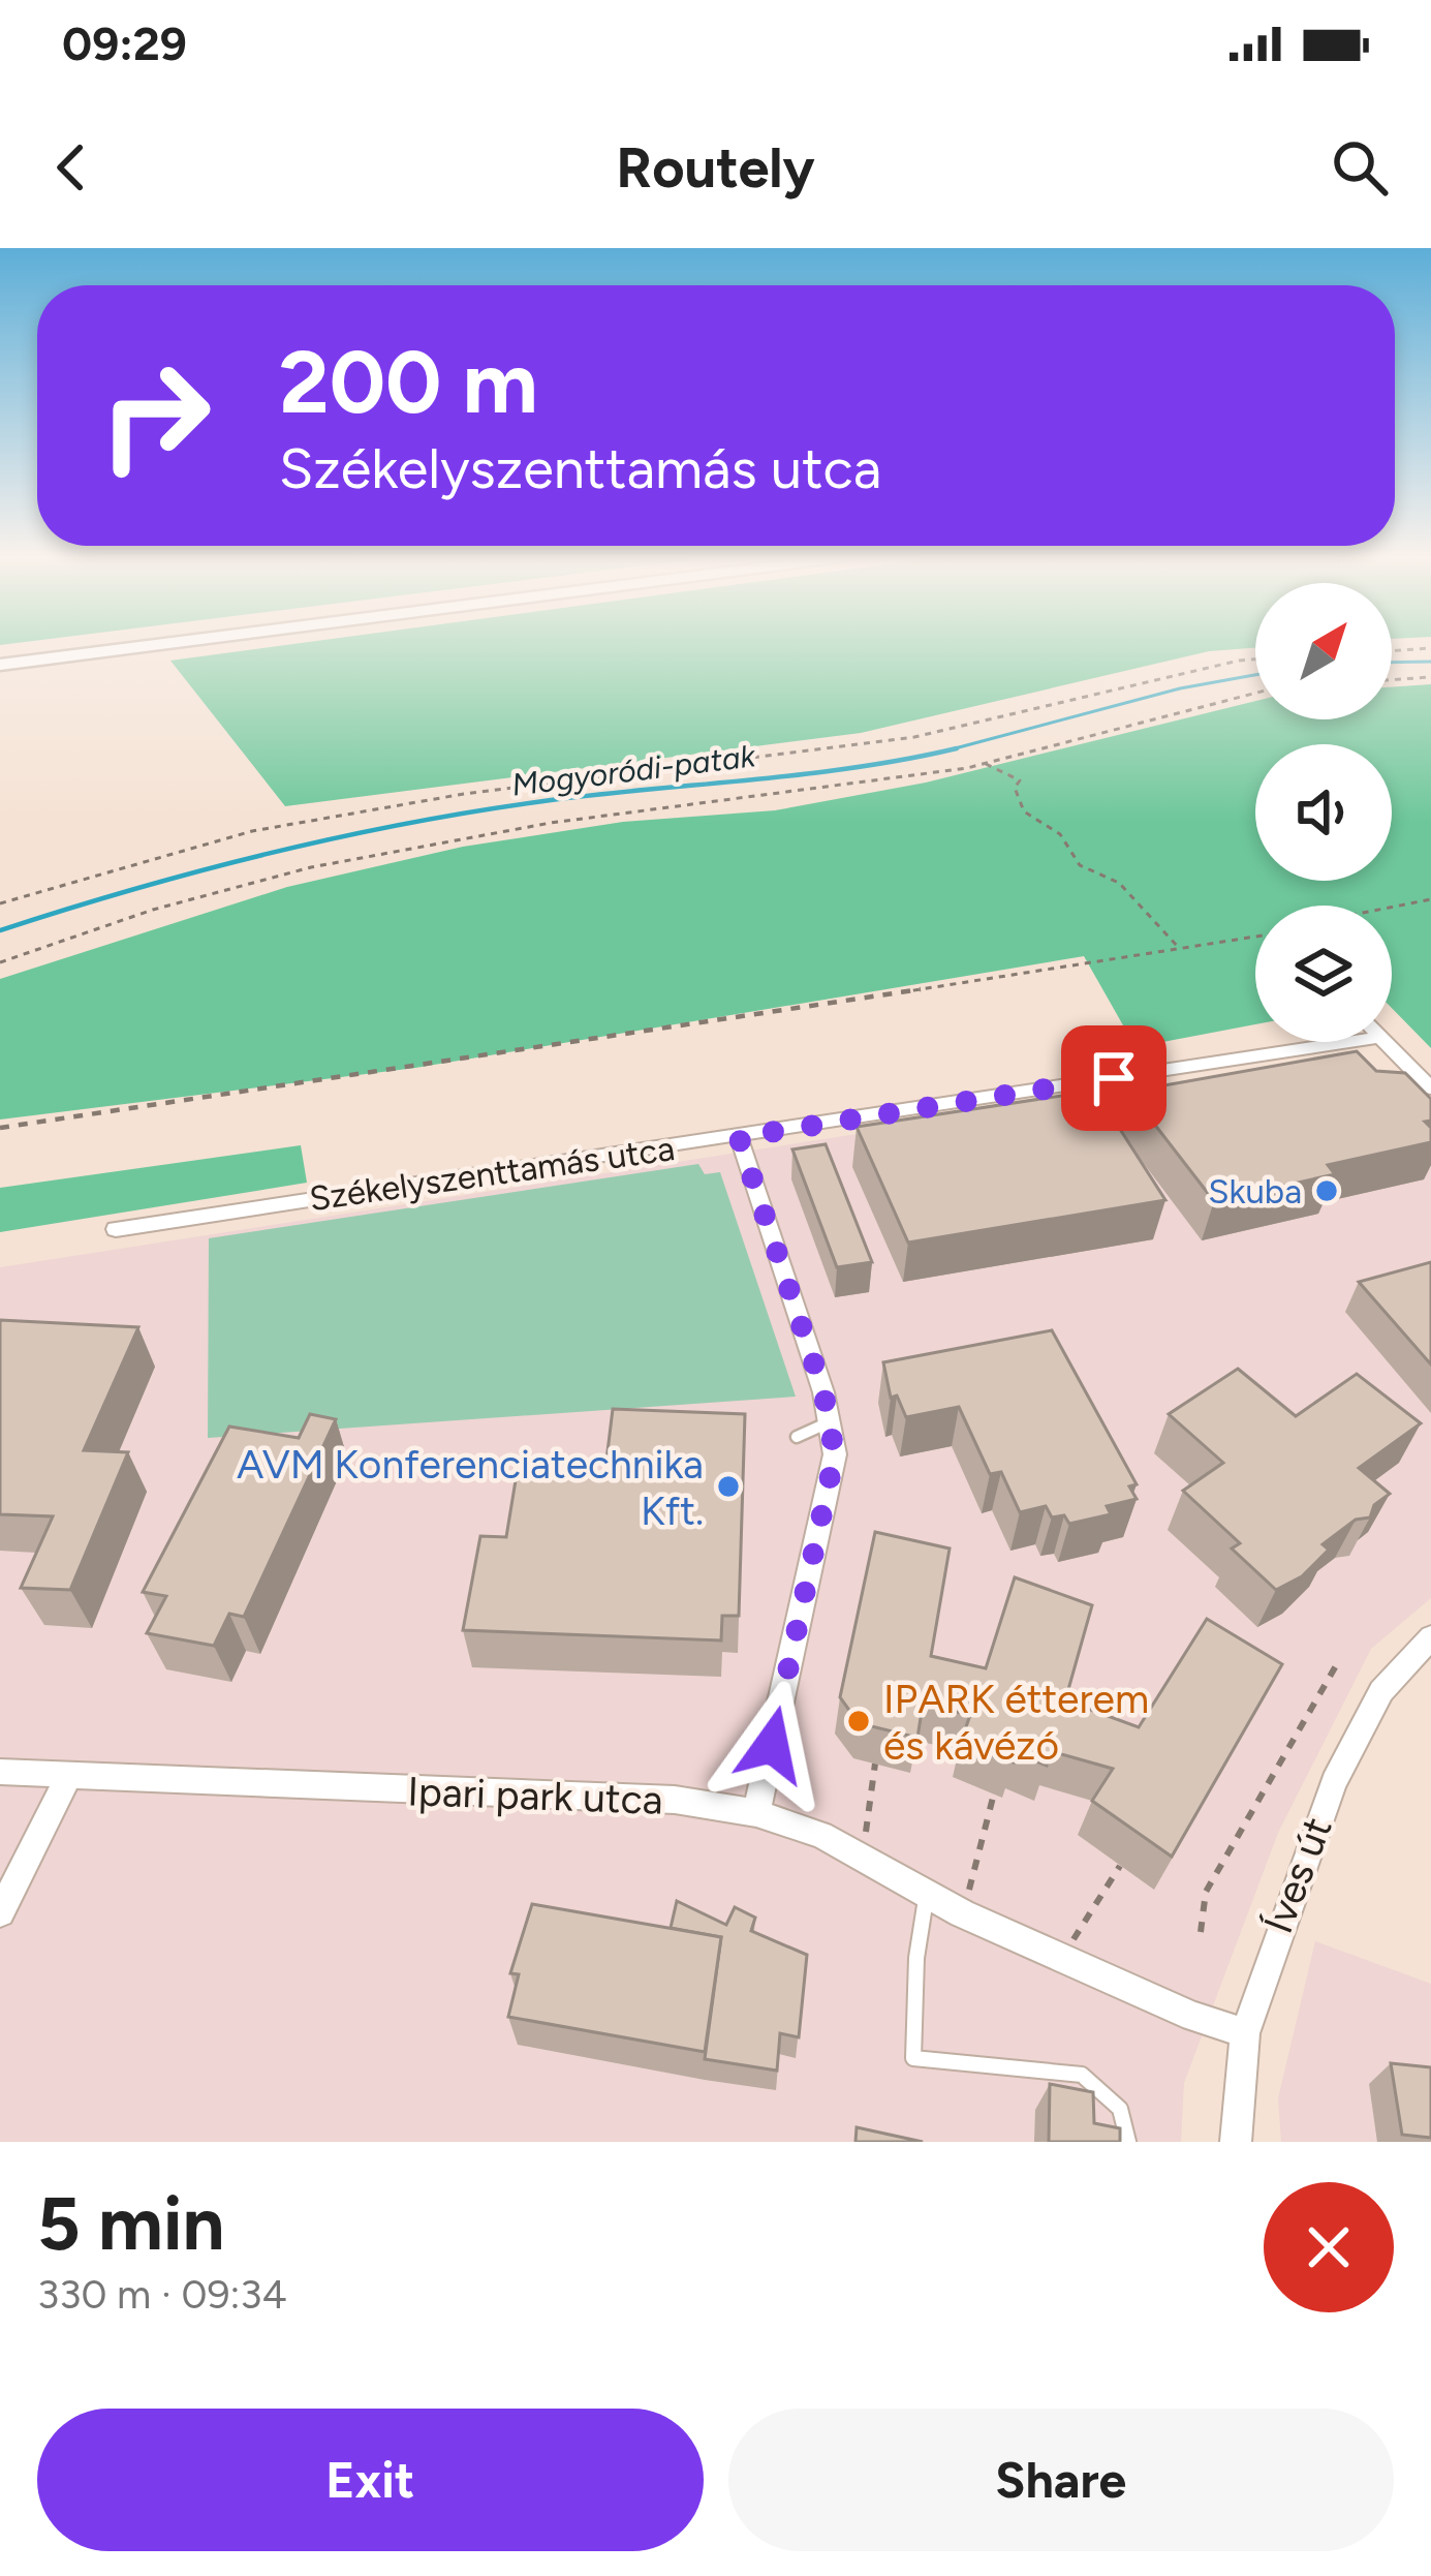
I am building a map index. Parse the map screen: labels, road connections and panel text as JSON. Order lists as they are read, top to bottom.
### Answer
{
  "streets": {
    "street": ["Székelyszenttamás utca", "Ipari park utca", "Íves út"]
  },
  "crossings": [
    ["Ipari park utca", "Íves út"]
  ],
  "water": ["Mogyoródi-patak"],
  "places": ["Skuba", "AVM Konferenciatechnika Kft.", "IPARK étterem és kávézó"],
  "north": "top right",
  "page": {
    "status": "09:29",
    "header": "Routely",
    "turn": ["200 m", "Székelyszenttamás utca"],
    "heading": ["5 min", "330 m · 09:34"],
    "buttons": ["Exit", "Share"]
  }
}
